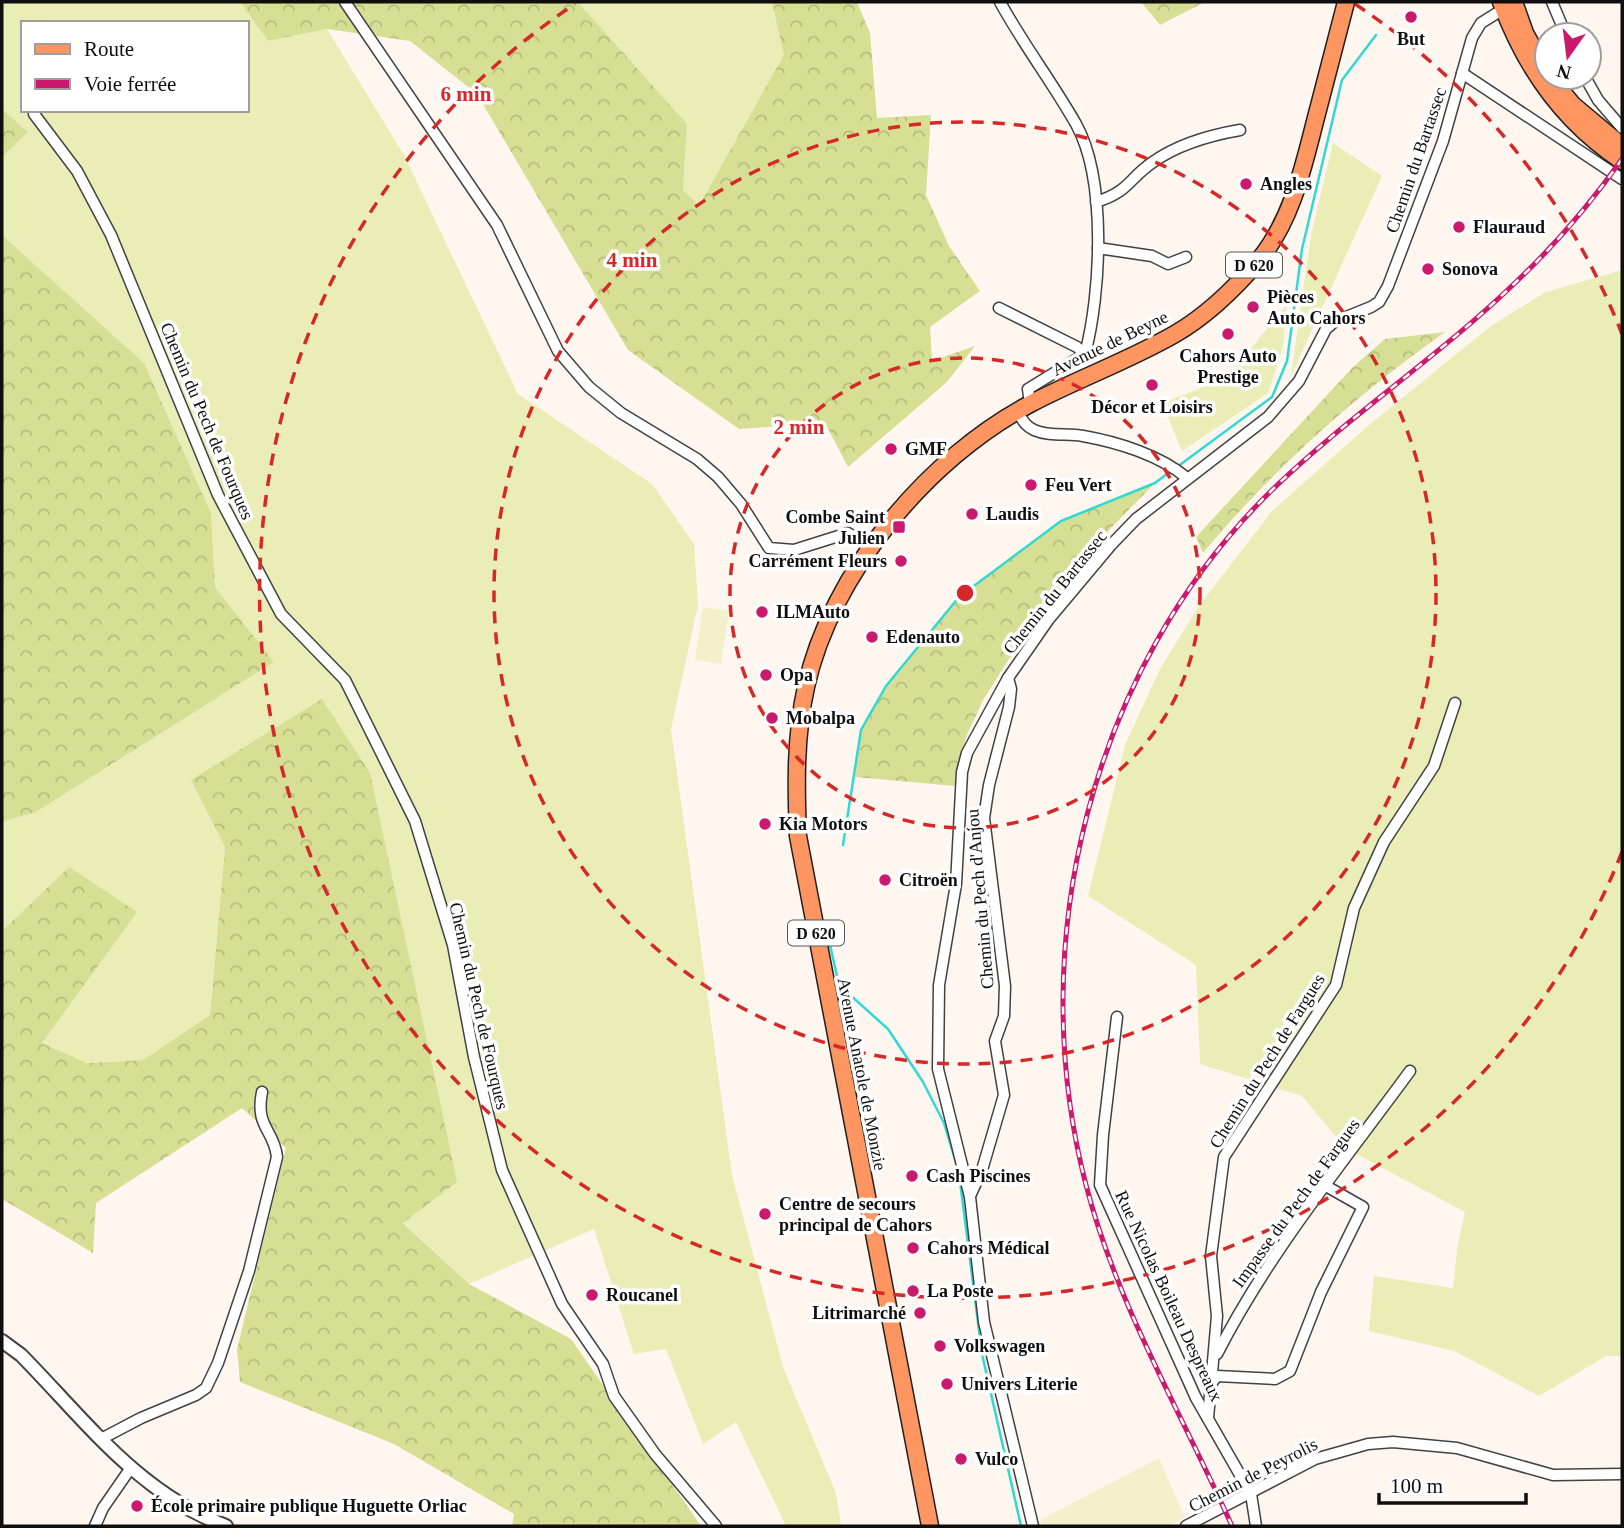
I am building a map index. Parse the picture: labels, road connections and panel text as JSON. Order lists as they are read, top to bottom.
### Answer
{
  "streets": {
    "main road": ["D 620", "Avenue de Beyne", "Avenue Anatole de Monzie"],
    "street": [
      "Chemin du Bartassec",
      "Chemin du Pech de Fourques",
      "Chemin du Pech d'Anjou",
      "Chemin du Pech de Fargues",
      "Impasse du Pech de Fargues",
      "Rue Nicolas Boileau Despreaux",
      "Chemin de Peyrolis"
    ]
  },
  "crossings": [
    ["Chemin du Bartassec", "Chemin du Pech d'Anjou"],
    ["Avenue de Beyne", "Avenue Anatole de Monzie"],
    ["Chemin du Pech de Fargues", "Impasse du Pech de Fargues"],
    ["Chemin du Pech de Fargues", "Rue Nicolas Boileau Despreaux"],
    ["Rue Nicolas Boileau Despreaux", "Chemin de Peyrolis"]
  ],
  "places": {
    "other": [
      "But",
      "Angles",
      "Flauraud",
      "Sonova",
      "Pièces Auto Cahors",
      "Cahors Auto Prestige",
      "Décor et Loisirs",
      "GMF",
      "Feu Vert",
      "Laudis",
      "Carrément Fleurs",
      "ILMAuto",
      "Edenauto",
      "Opa",
      "Mobalpa",
      "Kia Motors",
      "Citroën",
      "Cash Piscines",
      "Centre de secours principal de Cahors",
      "Cahors Médical",
      "La Poste",
      "Roucanel",
      "Litrimarché",
      "Volkswagen",
      "Univers Literie",
      "Vulco",
      "École primaire publique Huguette Orliac"
    ],
    "transit": ["Combe Saint Julien"]
  },
  "legend": ["Route", "Voie ferrée"],
  "scale_bar": "100 m",
  "north": "bottom",
  "rings": ["6 min", "4 min", "2 min"]
}
